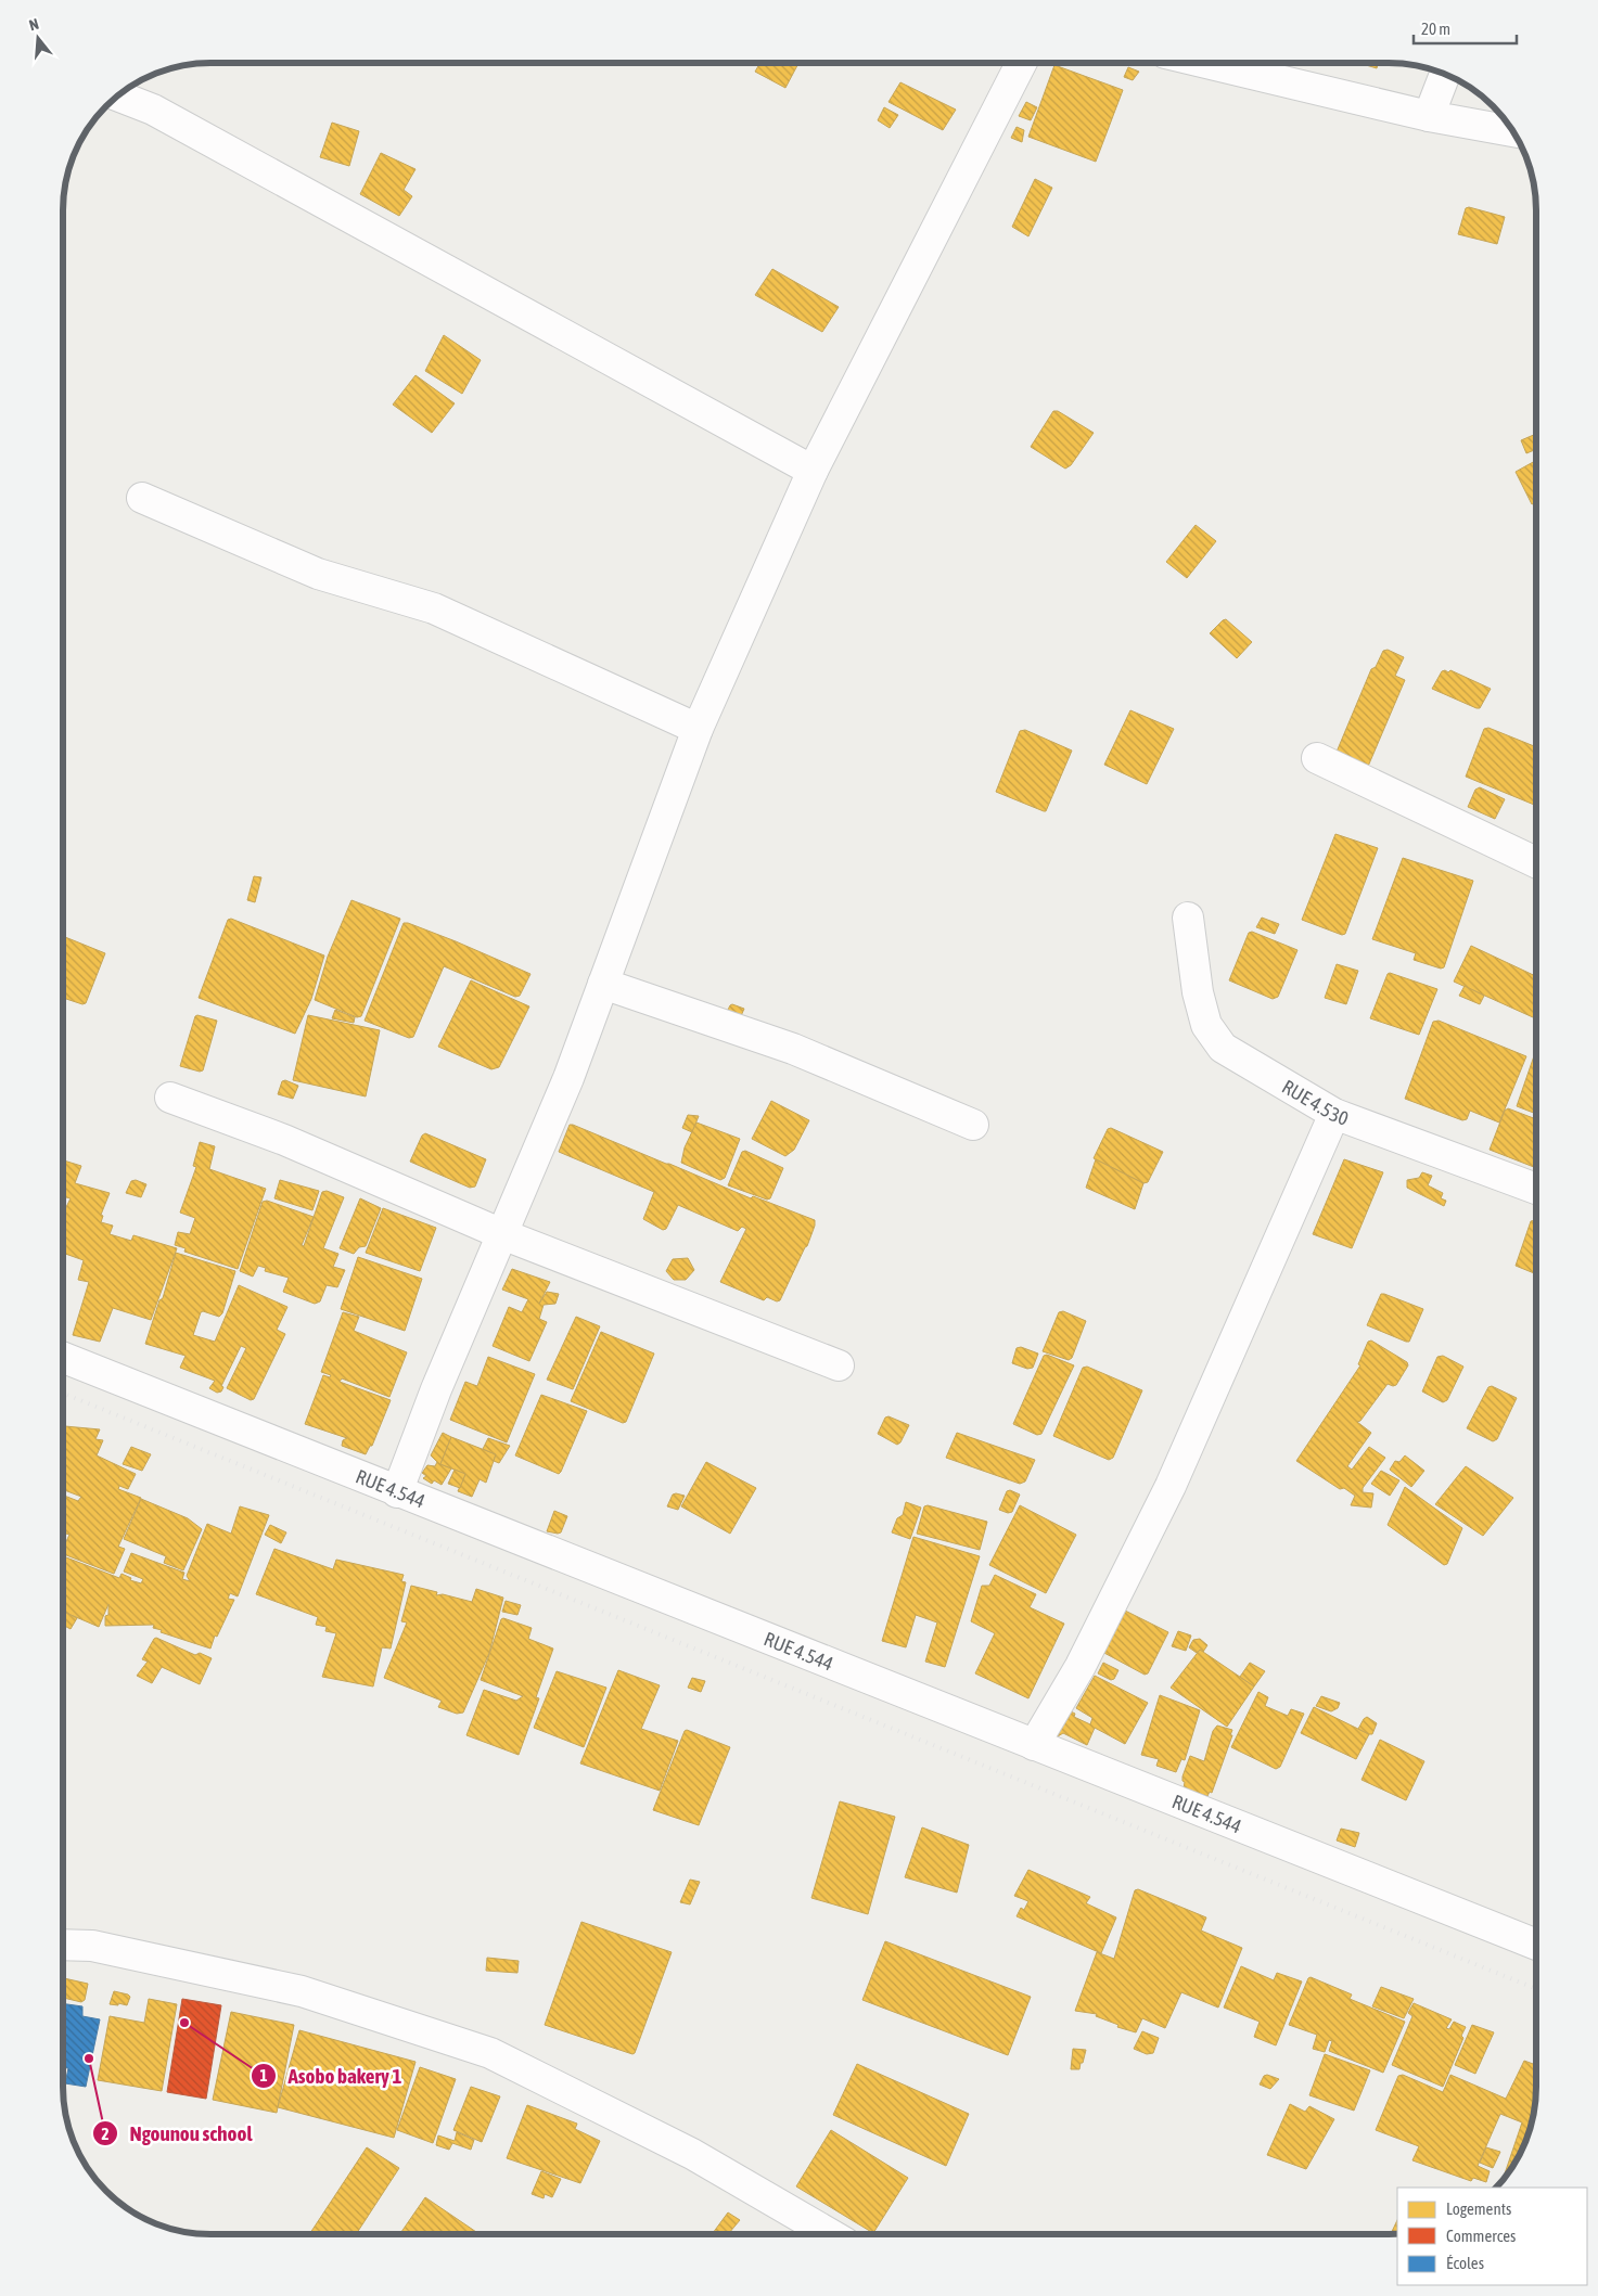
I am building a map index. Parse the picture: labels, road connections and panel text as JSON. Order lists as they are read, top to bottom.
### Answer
{
  "streets": {
    "street": ["RUE 4.530", "RUE 4.544"]
  },
  "places": ["Asobo bakery 1", "Ngounou school"],
  "legend": ["Logements", "Commerces", "Écoles"],
  "scale_bar": "20 m",
  "north": "top"
}
